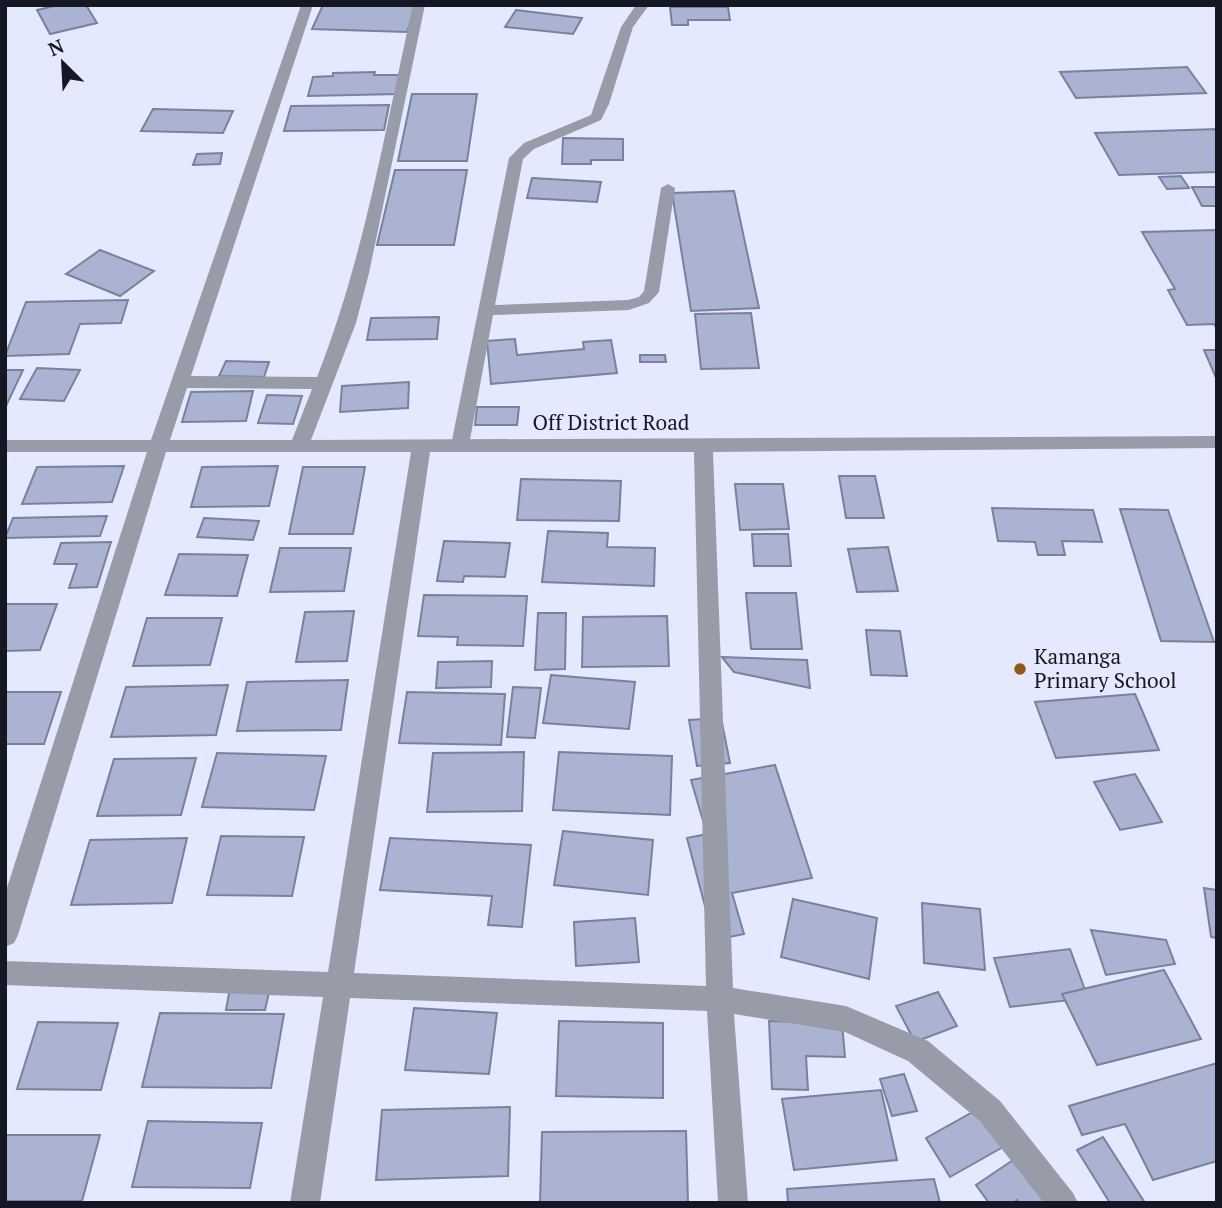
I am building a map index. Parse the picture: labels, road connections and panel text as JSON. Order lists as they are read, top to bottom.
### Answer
{
  "streets": {
    "street": ["Off District Road"]
  },
  "places": ["Kamanga Primary School"],
  "north": "top left"
}
